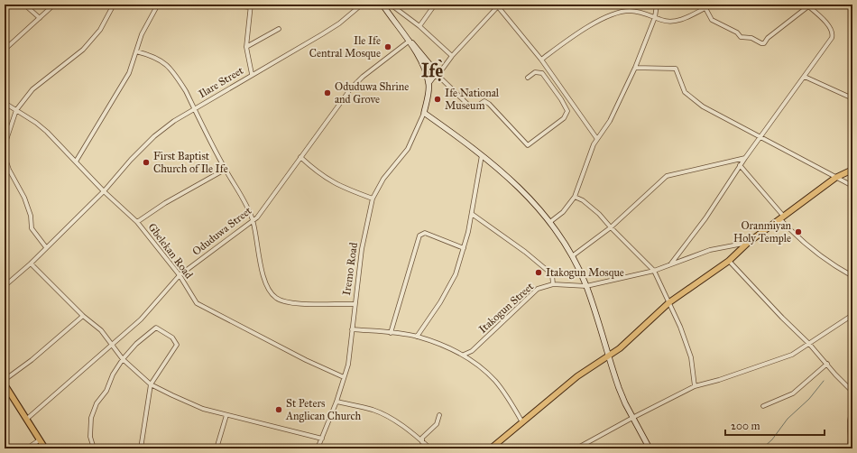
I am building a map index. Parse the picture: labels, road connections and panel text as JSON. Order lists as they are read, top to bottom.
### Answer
{
  "streets": {
    "street": [
      "Ilare Street",
      "Oduduwa Street",
      "Gbelekan Road",
      "Iremo Road",
      "Itakogun Street"
    ]
  },
  "crossings": [
    ["Ilare Street", "Gbelekan Road"],
    ["Oduduwa Street", "Gbelekan Road"],
    ["Gbelekan Road", "Iremo Road"]
  ],
  "districts": ["Ifẹ̀"],
  "places": [
    "Ile Ife Central Mosque",
    "Oduduwa Shrine and Grove",
    "Ife National Museum",
    "First Baptist Church of Ile Ife",
    "Oranmiyan Holy Temple",
    "Itakogun Mosque",
    "St Peters Anglican Church"
  ],
  "scale_bar": "200 m"
}
